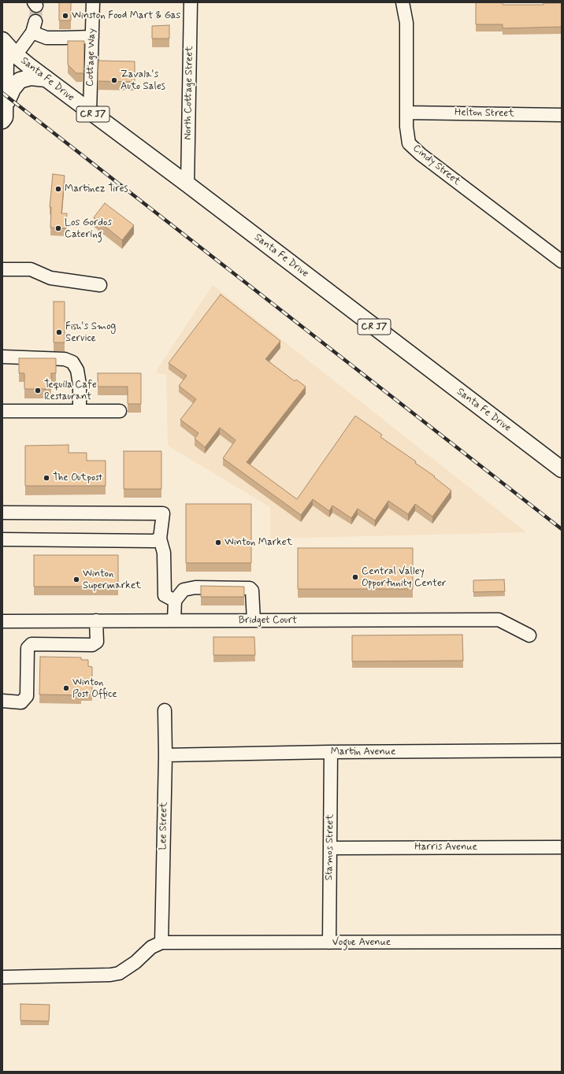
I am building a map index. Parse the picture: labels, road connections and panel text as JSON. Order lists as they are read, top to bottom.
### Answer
{
  "streets": {
    "main road": ["Santa Fe Drive", "CR J7"],
    "street": [
      "Cottage Way",
      "North Cottage Street",
      "Helton Street",
      "Cindy Street",
      "Bridget Court",
      "Martin Avenue",
      "Lee Street",
      "Stamos Street",
      "Harris Avenue",
      "Vogue Avenue"
    ]
  },
  "crossings": [
    ["Cottage Way", "Santa Fe Drive"],
    ["Santa Fe Drive", "North Cottage Street"],
    ["Helton Street", "Cindy Street"],
    ["Martin Avenue", "Lee Street"],
    ["Martin Avenue", "Stamos Street"],
    ["Lee Street", "Vogue Avenue"],
    ["Stamos Street", "Harris Avenue"],
    ["Stamos Street", "Vogue Avenue"]
  ],
  "places": [
    "Winston Food Mart & Gas",
    "Zavala's Auto Sales",
    "Martinez Tires",
    "Los Gordos Catering",
    "Fish's Smog Service",
    "Tequila Cafe Restaurant",
    "The Outpost",
    "Winton Market",
    "Central Valley Opportunity Center",
    "Winton Supermarket",
    "Winton Post Office"
  ]
}
